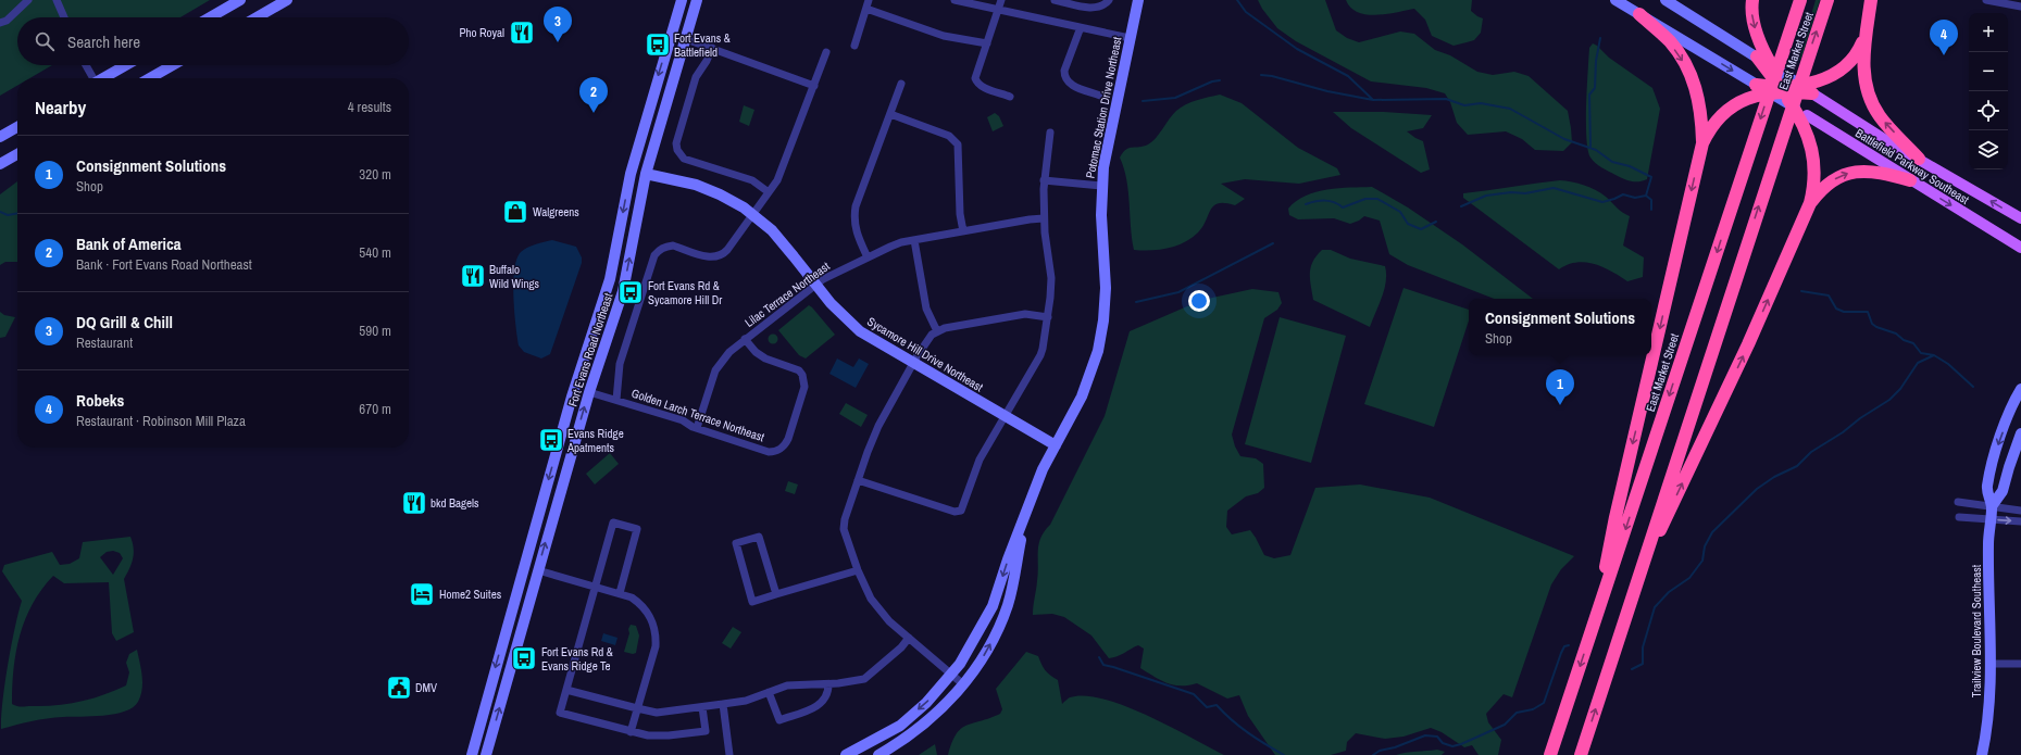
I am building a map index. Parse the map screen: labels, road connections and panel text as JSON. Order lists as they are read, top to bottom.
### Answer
{
  "streets": {
    "highway": ["East Market Street"],
    "main road": [
      "Potomac Station Drive Northeast",
      "Battlefield Parkway Southeast",
      "Fort Evans Road Northeast",
      "Sycamore Hill Drive Northeast",
      "Trailview Boulevard Southeast"
    ],
    "street": ["Lilac Terrace Northeast", "Golden Larch Terrace Northeast"]
  },
  "crossings": [
    ["Potomac Station Drive Northeast", "Sycamore Hill Drive Northeast"],
    ["Lilac Terrace Northeast", "Sycamore Hill Drive Northeast"],
    ["Lilac Terrace Northeast", "Golden Larch Terrace Northeast"],
    ["Fort Evans Road Northeast", "Sycamore Hill Drive Northeast"],
    ["Fort Evans Road Northeast", "Golden Larch Terrace Northeast"]
  ],
  "places": {
    "restaurant": ["Pho Royal", "Buffalo Wild Wings", "bkd Bagels"],
    "bus stop": [
      "Fort Evans & Battlefield",
      "Fort Evans Rd & Sycamore Hill Dr",
      "Evans Ridge Apatments",
      "Fort Evans Rd & Evans Ridge Te"
    ],
    "shop": ["Walgreens"],
    "hotel": ["Home2 Suites"],
    "public building": ["DMV"]
  },
  "page": {
    "pins": [
      "3",
      "4",
      "2",
      "1"
    ],
    "map_buttons": ["+", "−"],
    "search": "Search here",
    "heading": ["Nearby", "4 results"],
    "list": [
      {
        "mark": "1",
        "name": "Consignment Solutions",
        "note": "Shop",
        "value": "320 m"
      },
      {
        "mark": "2",
        "name": "Bank of America",
        "note": "Bank · Fort Evans Road Northeast",
        "value": "540 m"
      },
      {
        "mark": "3",
        "name": "DQ Grill & Chill",
        "note": "Restaurant",
        "value": "590 m"
      },
      {
        "mark": "4",
        "name": "Robeks",
        "note": "Restaurant · Robinson Mill Plaza",
        "value": "670 m"
      }
    ],
    "popup": ["Consignment Solutions", "Shop"]
  }
}
